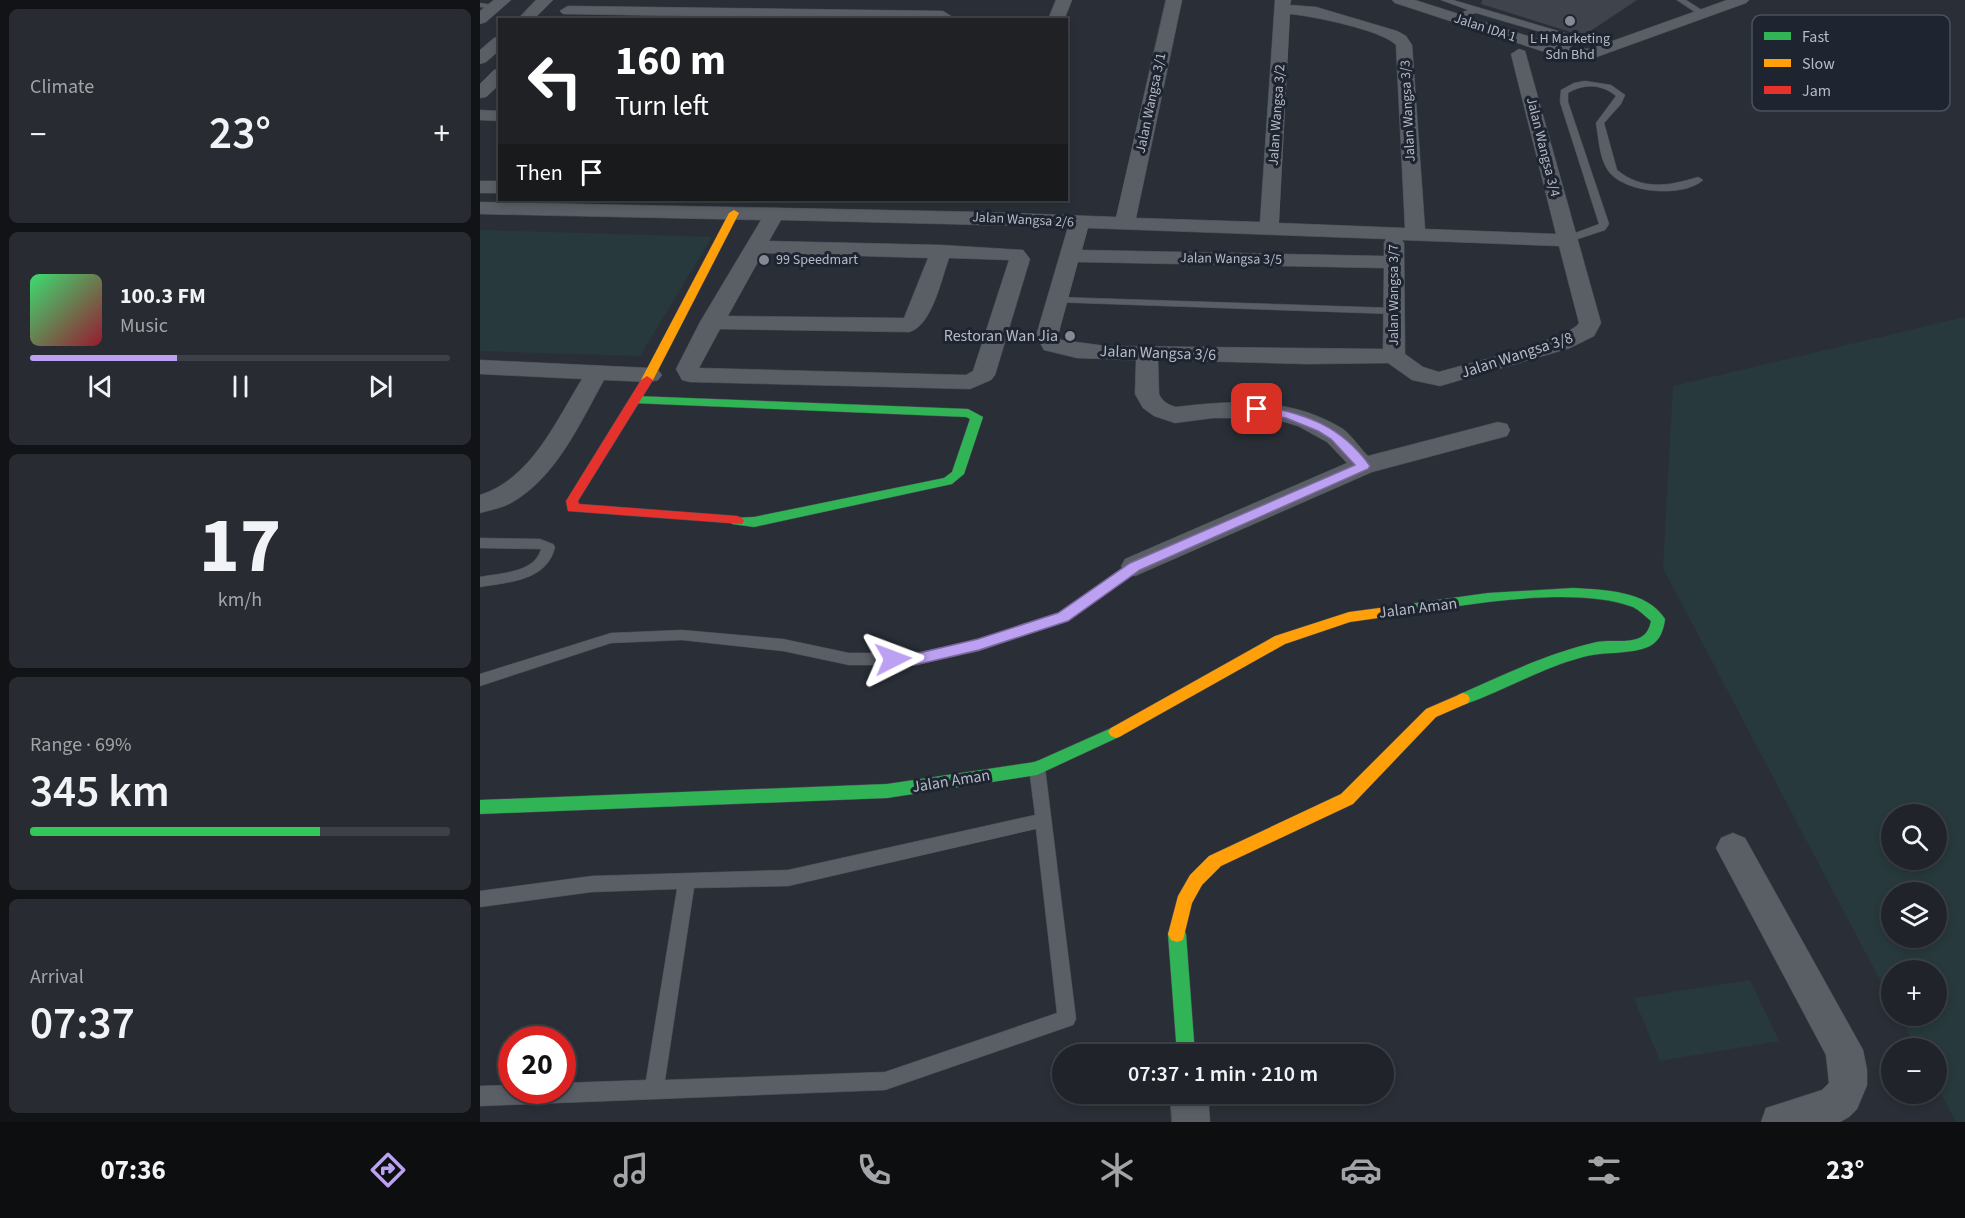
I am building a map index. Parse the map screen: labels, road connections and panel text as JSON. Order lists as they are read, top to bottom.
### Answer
{
  "streets": {
    "street": [
      "Jalan IDA 1",
      "Jalan Wangsa 3/1",
      "Jalan Wangsa 3/3",
      "Jalan Wangsa 3/2",
      "Jalan Wangsa 3/4",
      "Jalan Wangsa 2/6",
      "Jalan Wangsa 3/5",
      "Jalan Wangsa 3/7",
      "Jalan Wangsa 3/6",
      "Jalan Wangsa 3/8",
      "Jalan Aman"
    ]
  },
  "crossings": [
    ["Jalan Wangsa 3/1", "Jalan Wangsa 2/6"],
    ["Jalan Wangsa 3/3", "Jalan Wangsa 3/2"],
    ["Jalan Wangsa 3/3", "Jalan Wangsa 2/6"],
    ["Jalan Wangsa 3/3", "Jalan Wangsa 3/7"],
    ["Jalan Wangsa 3/2", "Jalan Wangsa 2/6"],
    ["Jalan Wangsa 3/4", "Jalan Wangsa 2/6"],
    ["Jalan Wangsa 3/4", "Jalan Wangsa 3/8"],
    ["Jalan Wangsa 2/6", "Jalan Wangsa 3/7"],
    ["Jalan Wangsa 2/6", "Jalan Wangsa 3/6"],
    ["Jalan Wangsa 2/6", "Jalan Wangsa 3/8"],
    ["Jalan Wangsa 3/5", "Jalan Wangsa 3/7"],
    ["Jalan Wangsa 3/5", "Jalan Wangsa 3/6"],
    ["Jalan Wangsa 3/7", "Jalan Wangsa 3/6"],
    ["Jalan Wangsa 3/7", "Jalan Wangsa 3/8"],
    ["Jalan Wangsa 3/6", "Jalan Wangsa 3/8"]
  ],
  "places": ["L H Marketing Sdn Bhd", "99 Speedmart", "Restoran Wan Jia"],
  "legend": ["Fast", "Slow", "Jam"],
  "page": {
    "tile": [
      "Climate",
      ["17", "km/h"],
      ["Range · 69%", "345 km"],
      ["Arrival", "07:37"]
    ],
    "turn": ["160 m", "Turn left"],
    "heat": ["−", "23°", "+"],
    "then": "Then",
    "song": ["100.3 FM", "Music"],
    "map_buttons": ["+", "−"],
    "limit": "20",
    "trip": "07:37 · 1 min · 210 m",
    "tabs": ["07:36", "23°"]
  }
}
